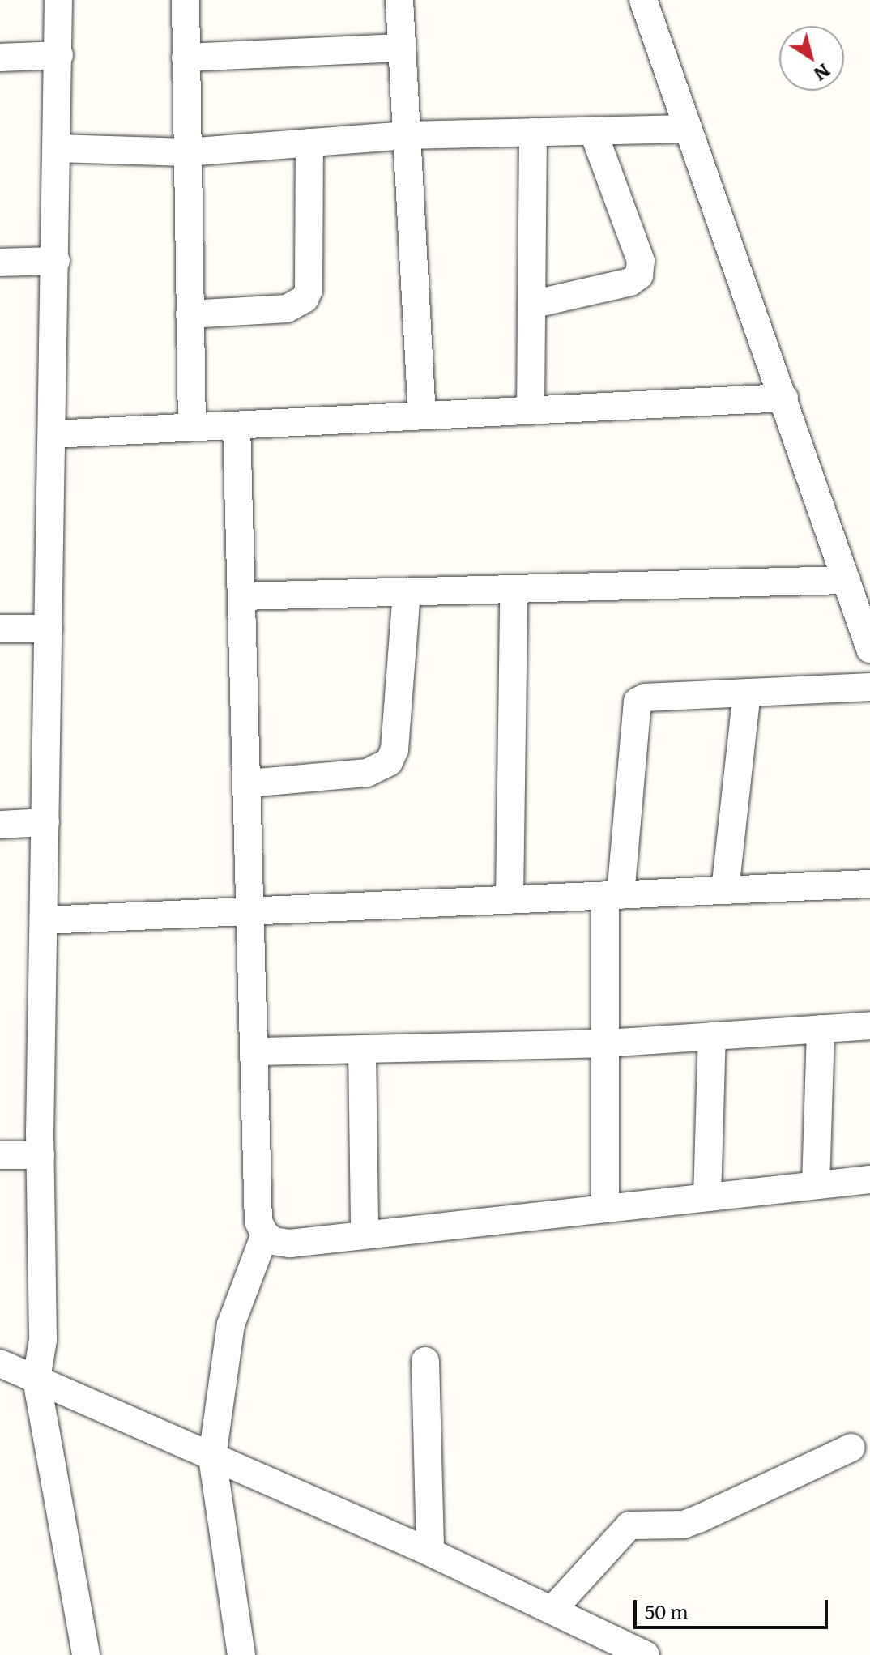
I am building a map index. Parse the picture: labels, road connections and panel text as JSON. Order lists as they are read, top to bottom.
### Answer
{
  "scale_bar": "50 m",
  "north": "bottom right"
}
